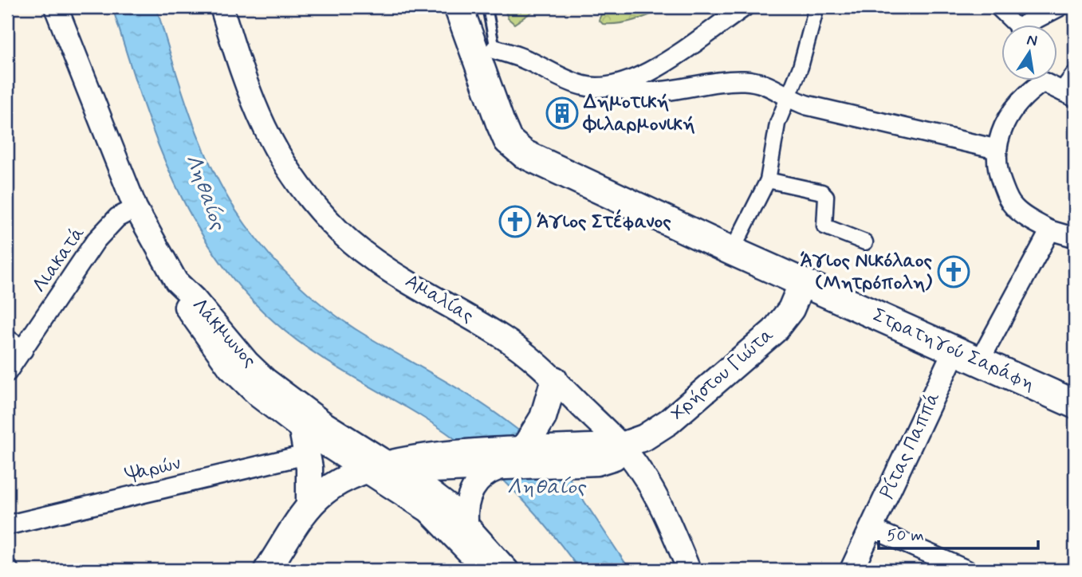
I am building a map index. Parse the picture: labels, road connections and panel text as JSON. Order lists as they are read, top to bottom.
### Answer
{
  "streets": {
    "main road": ["Στρατηγού Σαράφη", "Χρήστου Γιώτα"],
    "street": [
      "Λιακατά",
      "Αμαλίας",
      "Λάκμωνος",
      "Ρίτας Παππά",
      "Ψαρών"
    ]
  },
  "crossings": [
    ["Λιακατά", "Λάκμωνος"],
    ["Αμαλίας", "Χρήστου Γιώτα"],
    ["Λάκμωνος", "Χρήστου Γιώτα"],
    ["Στρατηγού Σαράφη", "Χρήστου Γιώτα"],
    ["Στρατηγού Σαράφη", "Ρίτας Παππά"]
  ],
  "water": ["Ληθαίος"],
  "places": {
    "building": ["Δημοτική Φιλαρμονική"],
    "church": ["Άγιος Στέφανος", "Άγιος Νικόλαος (Μητρόπολη)"]
  },
  "scale_bar": "50 m",
  "north": "top"
}
